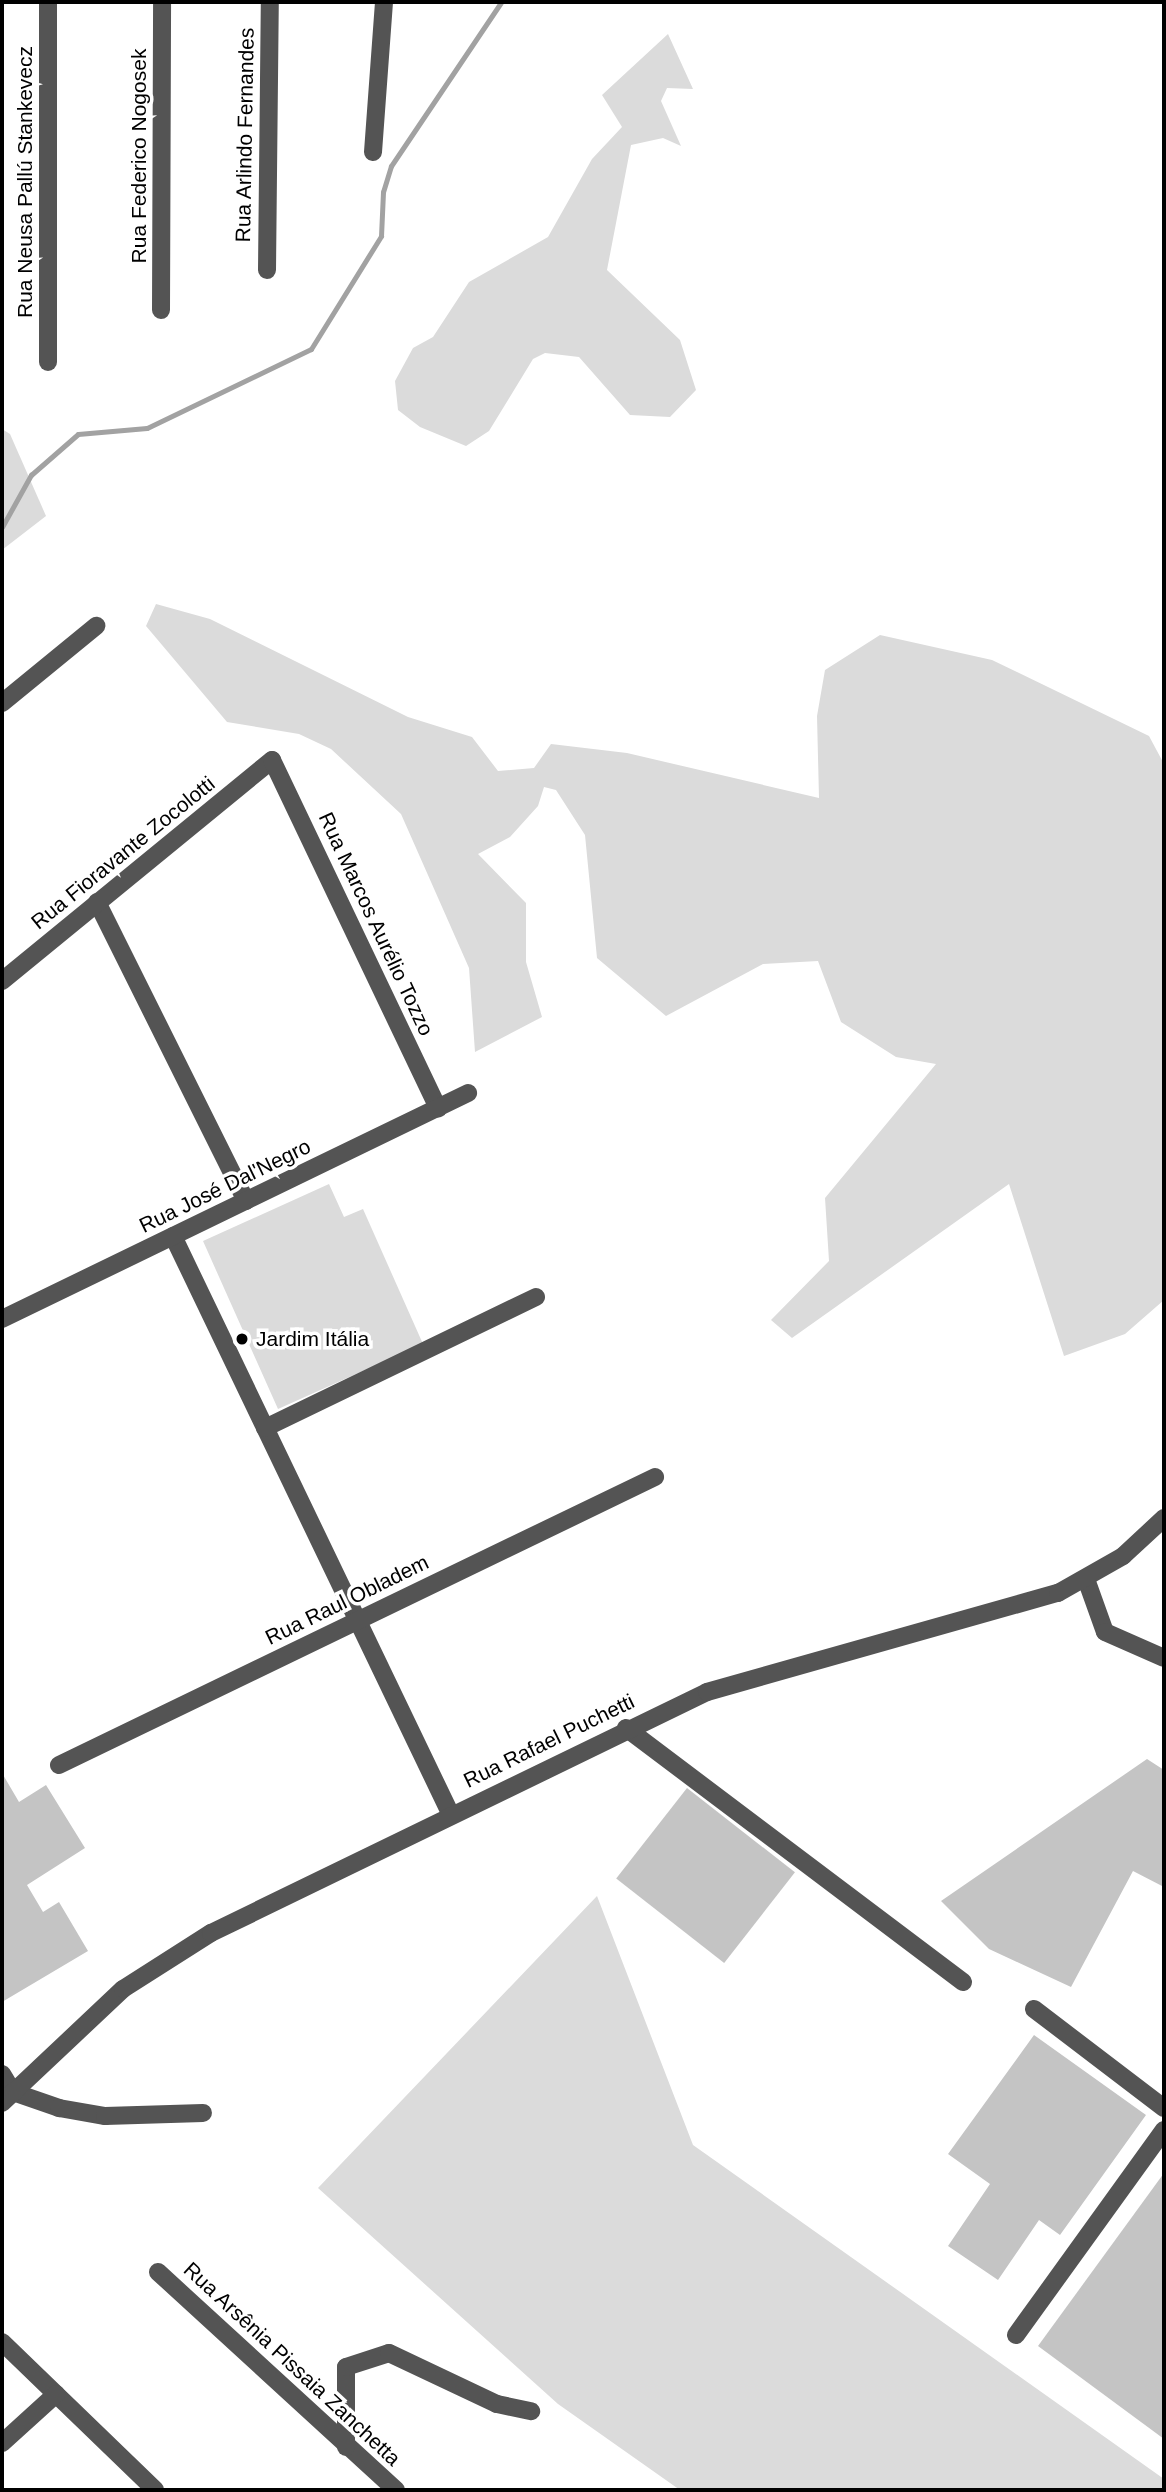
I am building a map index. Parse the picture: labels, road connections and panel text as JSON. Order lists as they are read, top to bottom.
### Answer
{
  "streets": {
    "street": [
      "Rua Arlindo Fernandes",
      "Rua Federico Nogosek",
      "Rua Neusa Pallú Stankevecz",
      "Rua Fioravante Zocolotti",
      "Rua Marcos Aurélio Tozzo",
      "Rua José Dal'Negro",
      "Rua Raul Obladem",
      "Rua Rafael Puchetti",
      "Rua Arsênia Pissaia Zanchetta"
    ]
  },
  "crossings": [
    ["Rua Fioravante Zocolotti", "Rua Marcos Aurélio Tozzo"],
    ["Rua Marcos Aurélio Tozzo", "Rua José Dal'Negro"]
  ],
  "places": ["Jardim Itália"]
}
